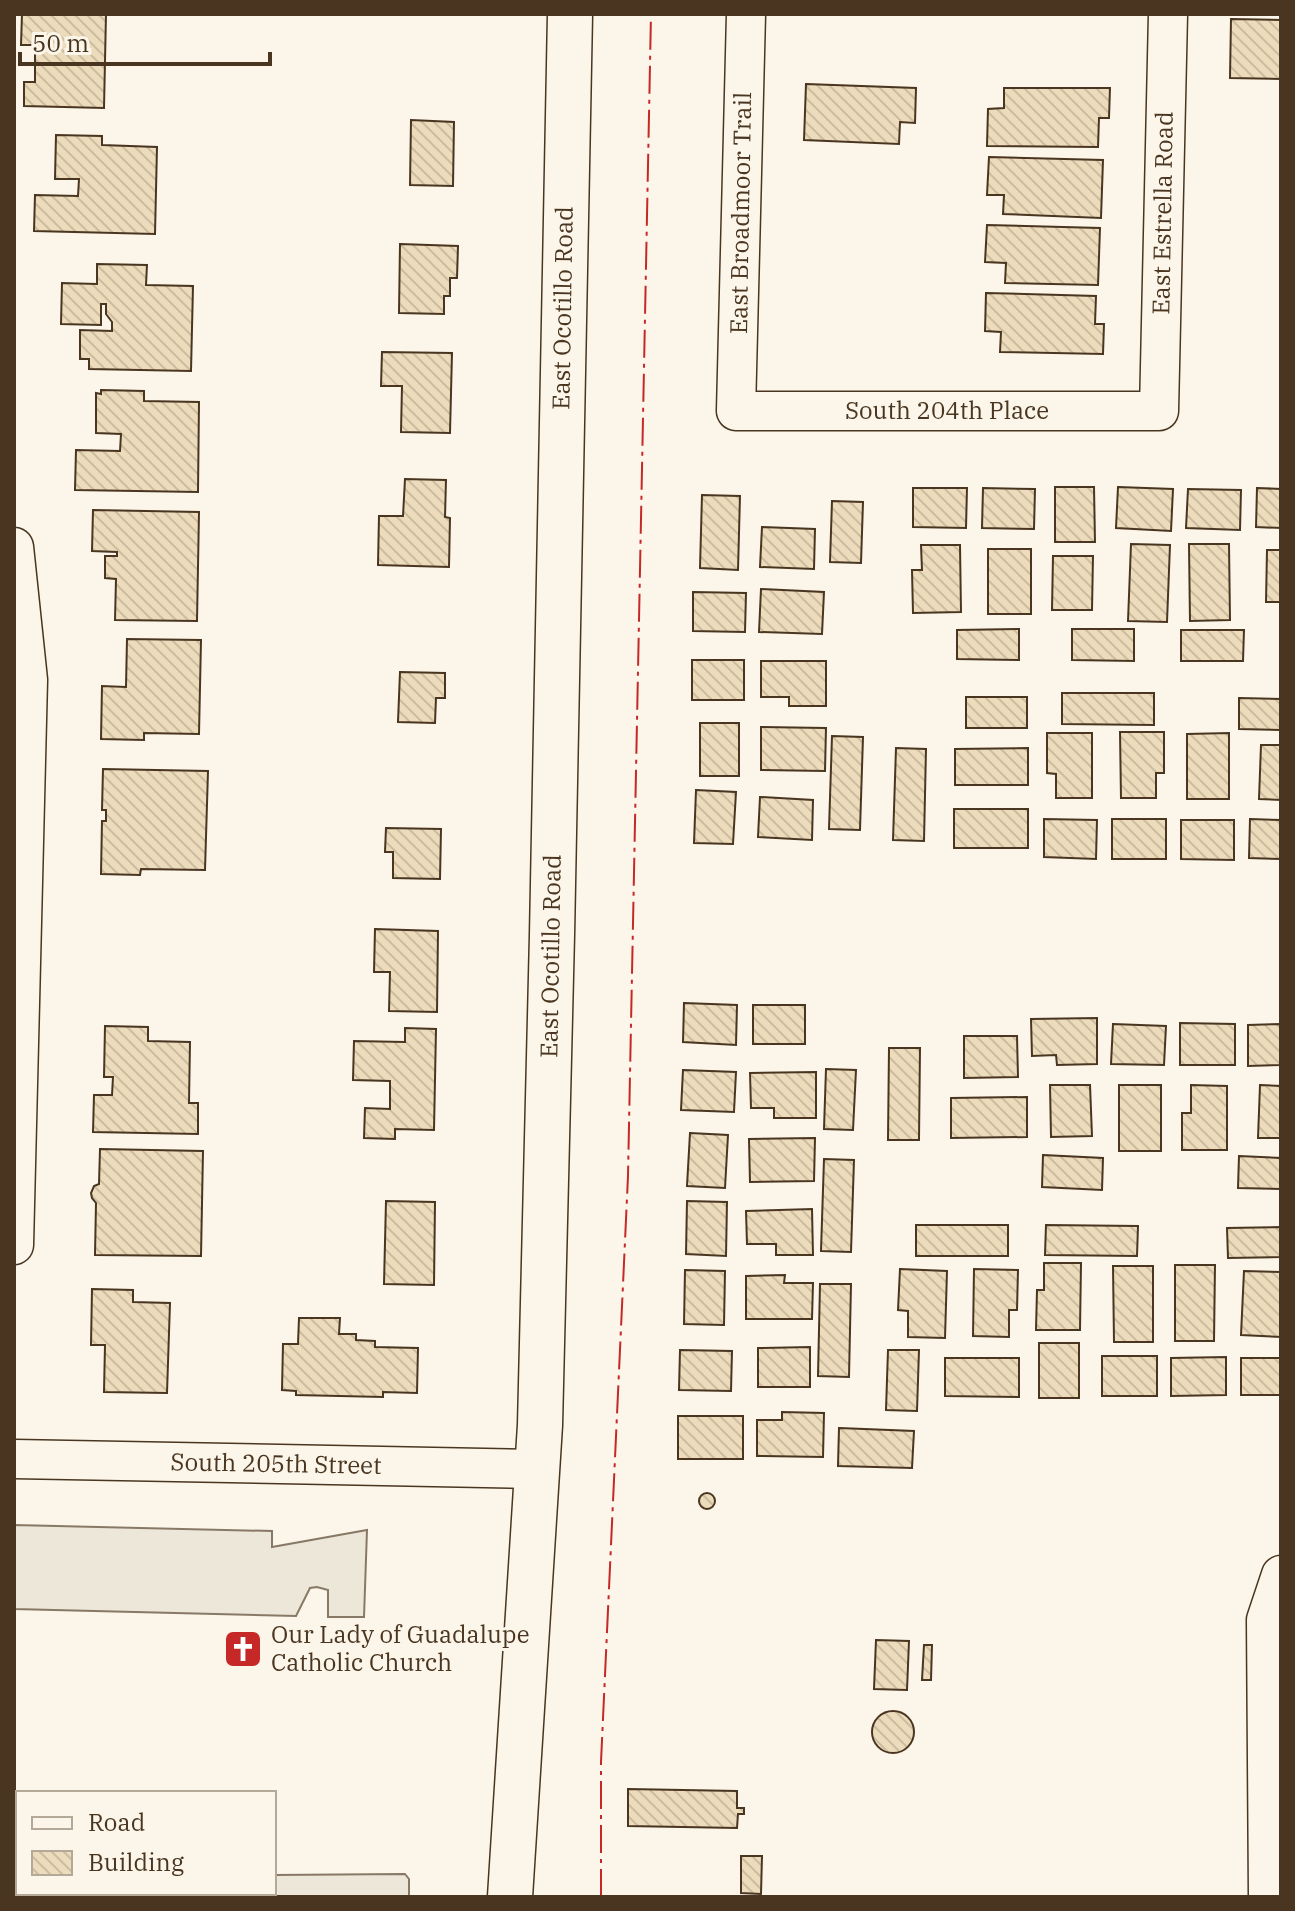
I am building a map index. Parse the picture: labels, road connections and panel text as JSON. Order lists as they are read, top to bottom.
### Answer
{
  "streets": {
    "main road": ["East Ocotillo Road"],
    "street": [
      "East Broadmoor Trail",
      "East Estrella Road",
      "South 204th Place",
      "South 205th Street"
    ]
  },
  "crossings": [
    ["East Broadmoor Trail", "South 204th Place"],
    ["East Estrella Road", "South 204th Place"],
    ["East Ocotillo Road", "South 205th Street"]
  ],
  "places": {
    "church": ["Our Lady of Guadalupe Catholic Church"]
  },
  "legend": ["Road", "Building"],
  "scale_bar": "50 m"
}
